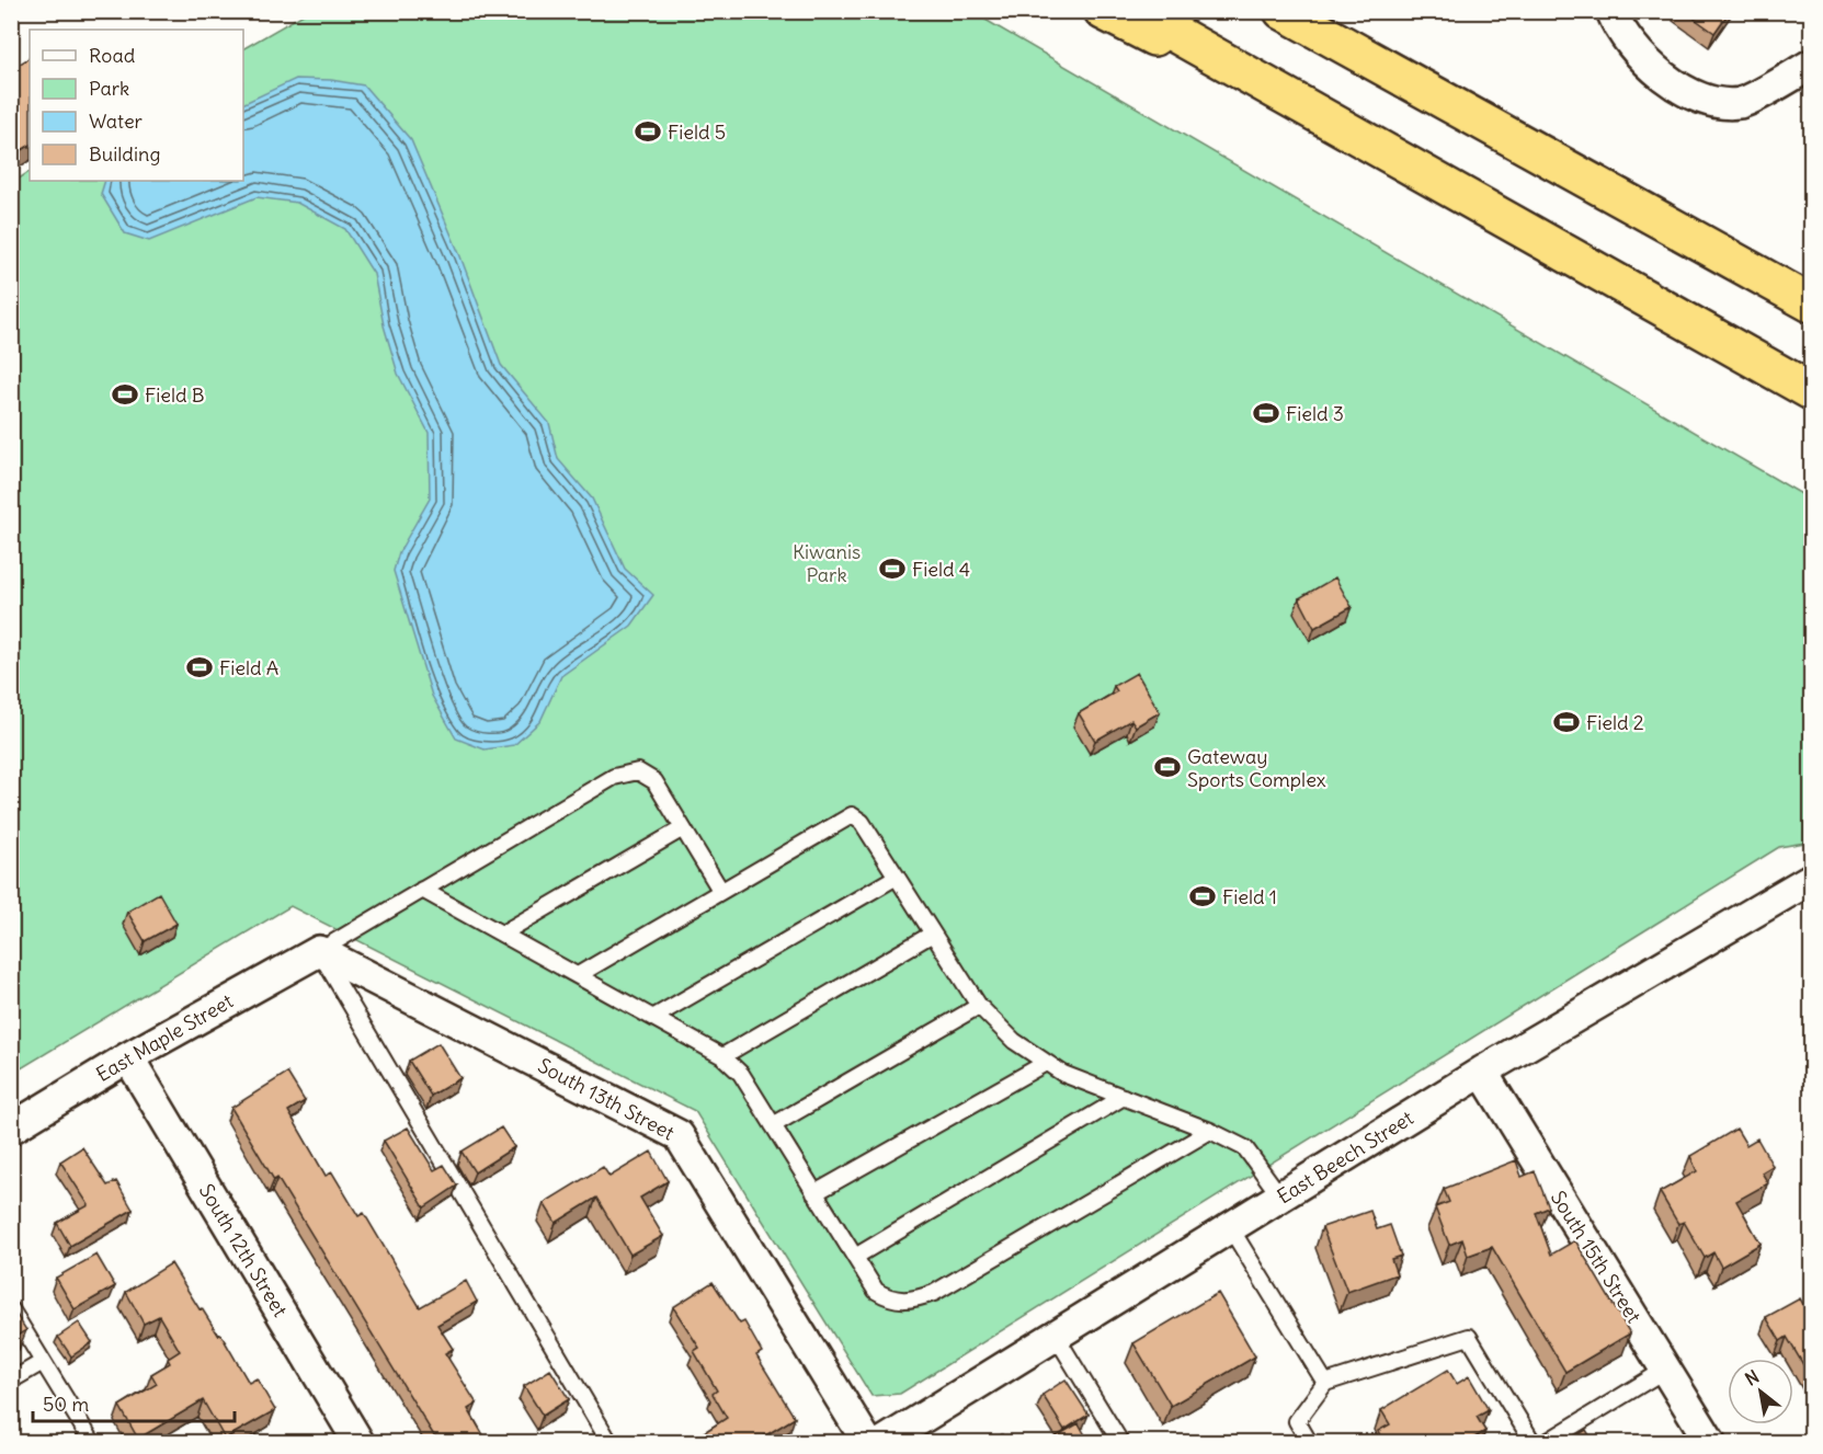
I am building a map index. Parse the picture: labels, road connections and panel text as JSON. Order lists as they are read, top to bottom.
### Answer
{
  "streets": {
    "street": [
      "East Maple Street",
      "South 13th Street",
      "East Beech Street",
      "South 12th Street",
      "South 15th Street"
    ]
  },
  "crossings": [
    ["East Maple Street", "South 13th Street"],
    ["East Maple Street", "South 12th Street"],
    ["East Beech Street", "South 15th Street"]
  ],
  "parks": ["Kiwanis Park"],
  "places": {
    "sports": [
      "Field 5",
      "Field B",
      "Field 3",
      "Field 4",
      "Field A",
      "Field 2",
      "Gateway Sports Complex",
      "Field 1"
    ]
  },
  "legend": [
    "Road",
    "Park",
    "Water",
    "Building"
  ],
  "scale_bar": "50 m",
  "north": "top left"
}
